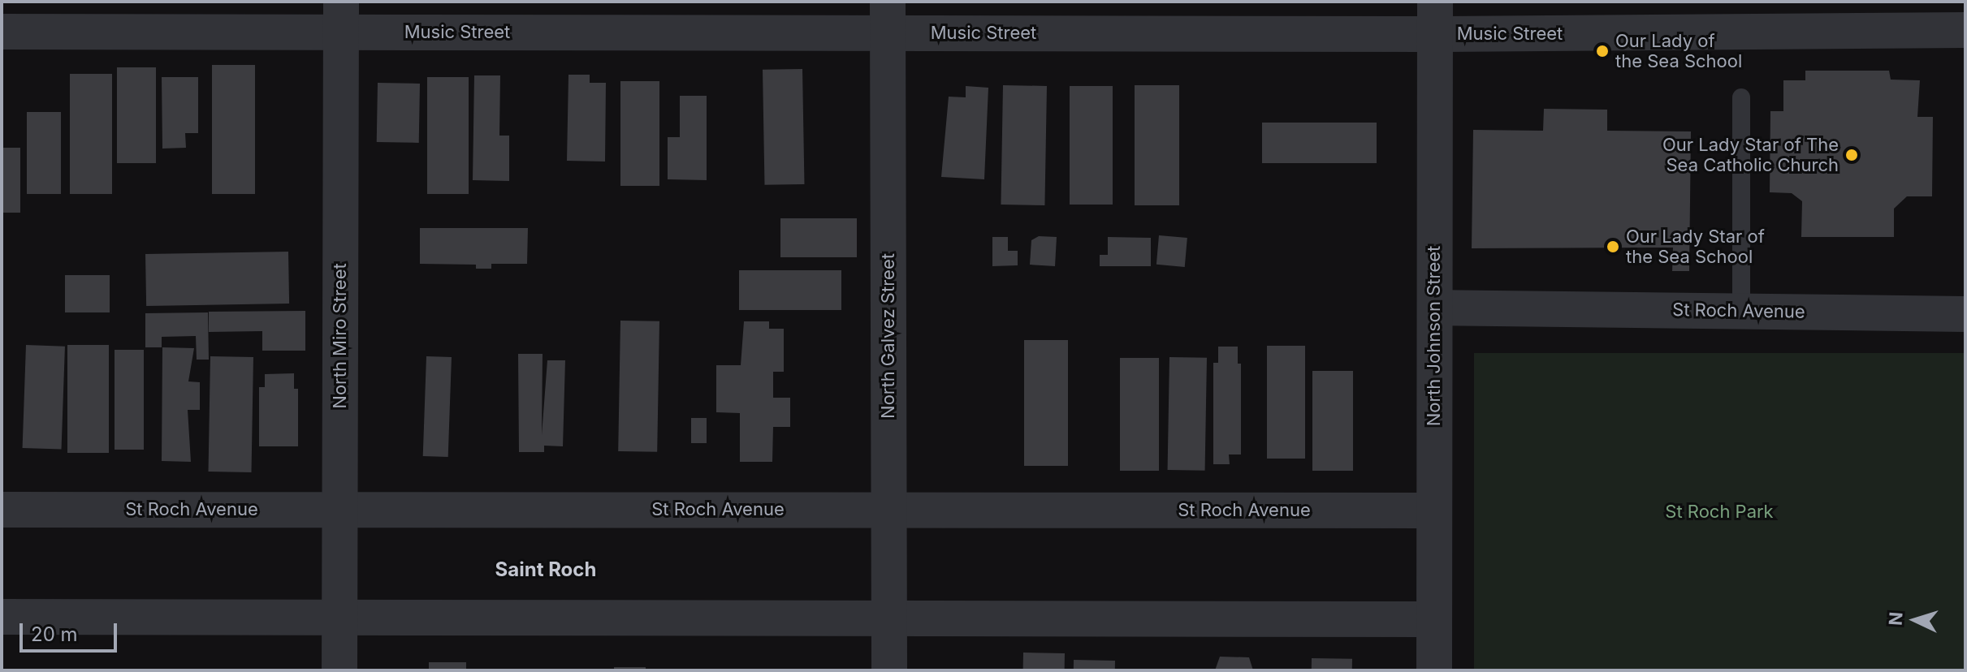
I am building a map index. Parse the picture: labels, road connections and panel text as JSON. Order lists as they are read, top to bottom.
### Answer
{
  "streets": {
    "street": [
      "Music Street",
      "St Roch Avenue",
      "North Miro Street",
      "North Galvez Street",
      "North Johnson Street"
    ]
  },
  "crossings": [
    ["Music Street", "North Miro Street"],
    ["Music Street", "North Galvez Street"],
    ["Music Street", "North Johnson Street"],
    ["St Roch Avenue", "North Miro Street"],
    ["St Roch Avenue", "North Galvez Street"],
    ["St Roch Avenue", "North Johnson Street"]
  ],
  "districts": ["Saint Roch"],
  "parks": ["St Roch Park"],
  "places": ["Our Lady of the Sea School", "Our Lady Star of The Sea Catholic Church", "Our Lady Star of the Sea School"],
  "scale_bar": "20 m",
  "north": "left"
}
